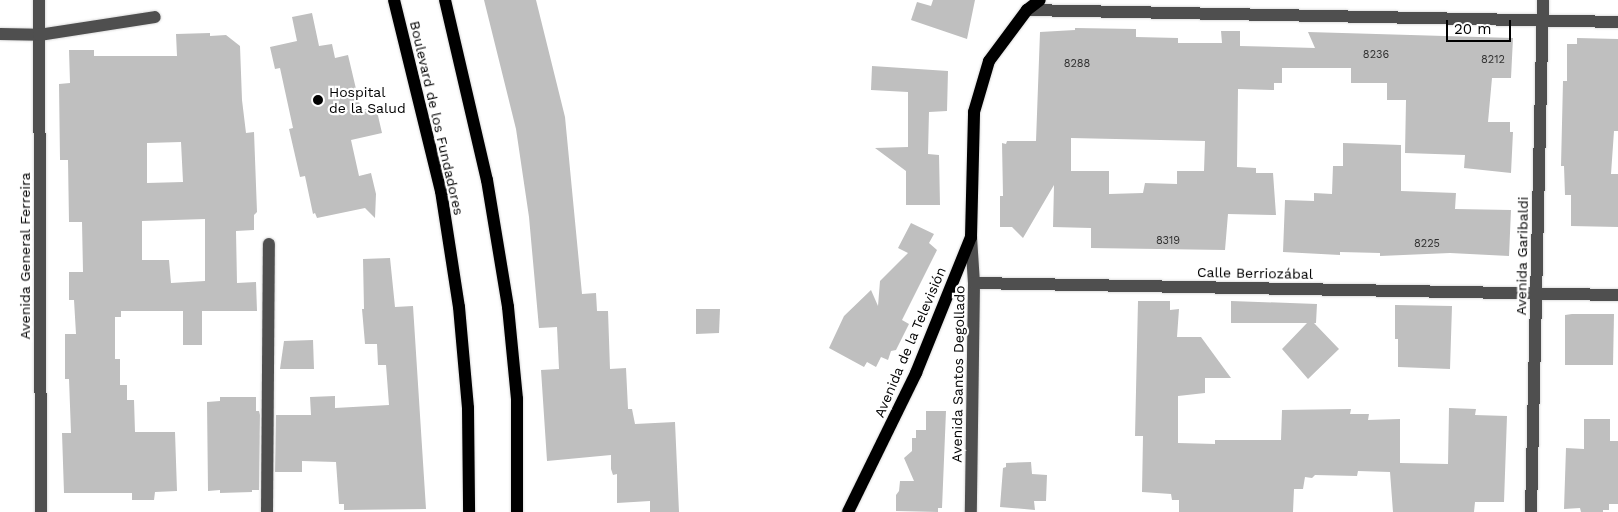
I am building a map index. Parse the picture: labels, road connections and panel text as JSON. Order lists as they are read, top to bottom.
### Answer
{
  "streets": {
    "main road": ["Boulevard de los Fundadores", "Avenida de la Televisión"],
    "street": [
      "Avenida General Ferreira",
      "Avenida Garibaldi",
      "Calle Berriozábal",
      "Avenida Santos Degollado"
    ]
  },
  "crossings": [
    ["Avenida Garibaldi", "Calle Berriozábal"],
    ["Calle Berriozábal", "Avenida Santos Degollado"],
    ["Avenida de la Televisión", "Avenida Santos Degollado"]
  ],
  "places": ["Hospital de la Salud"],
  "house_numbers": [
    "8236",
    "8212",
    "8288",
    "8319",
    "8225"
  ],
  "scale_bar": "20 m"
}
